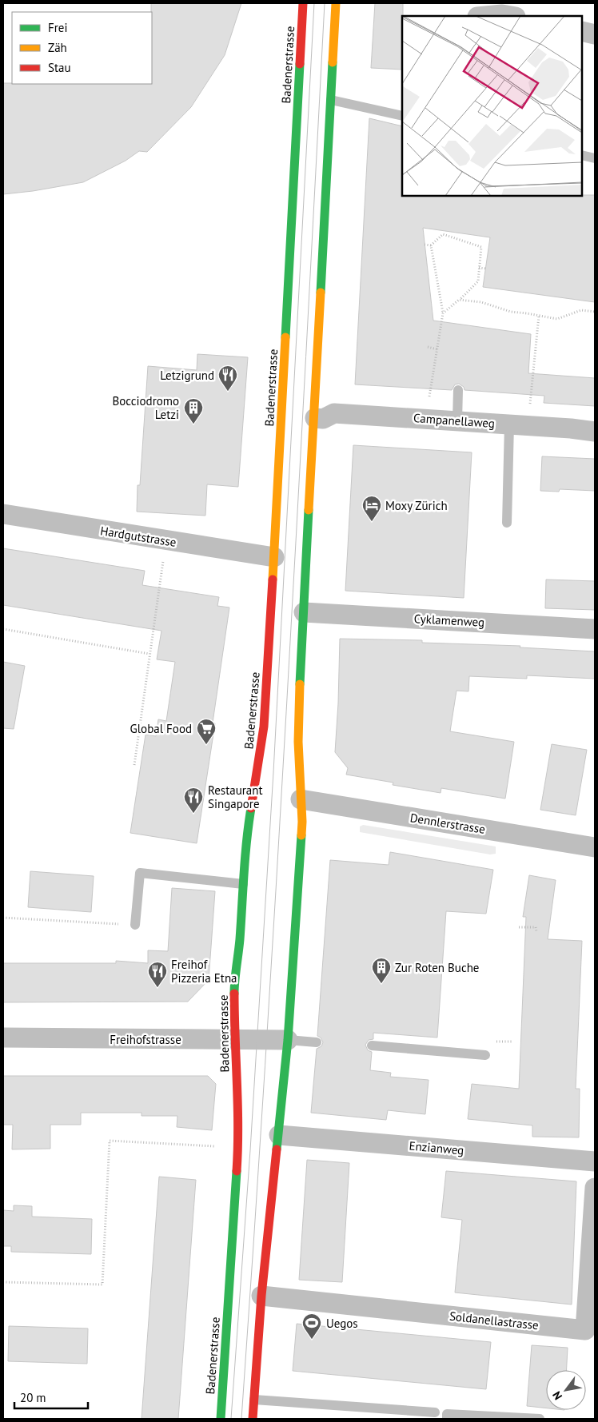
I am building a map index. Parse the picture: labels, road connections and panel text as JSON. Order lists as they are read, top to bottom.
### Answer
{
  "streets": {
    "street": [
      "Badenerstrasse",
      "Campanellaweg",
      "Hardgutstrasse",
      "Cyklamenweg",
      "Dennlerstrasse",
      "Freihofstrasse",
      "Enzianweg",
      "Soldanellastrasse"
    ]
  },
  "crossings": [
    ["Badenerstrasse", "Hardgutstrasse"],
    ["Badenerstrasse", "Freihofstrasse"]
  ],
  "places": {
    "restaurant": ["Letzigrund", "Restaurant Singapore", "Freihof Pizzeria Etna"],
    "building": ["Bocciodromo Letzi", "Zur Roten Buche"],
    "hotel": ["Moxy Zürich"],
    "supermarket": ["Global Food"],
    "sports": ["Uegos"]
  },
  "legend": ["Frei", "Zäh", "Stau"],
  "scale_bar": "20 m",
  "north": "bottom left"
}
